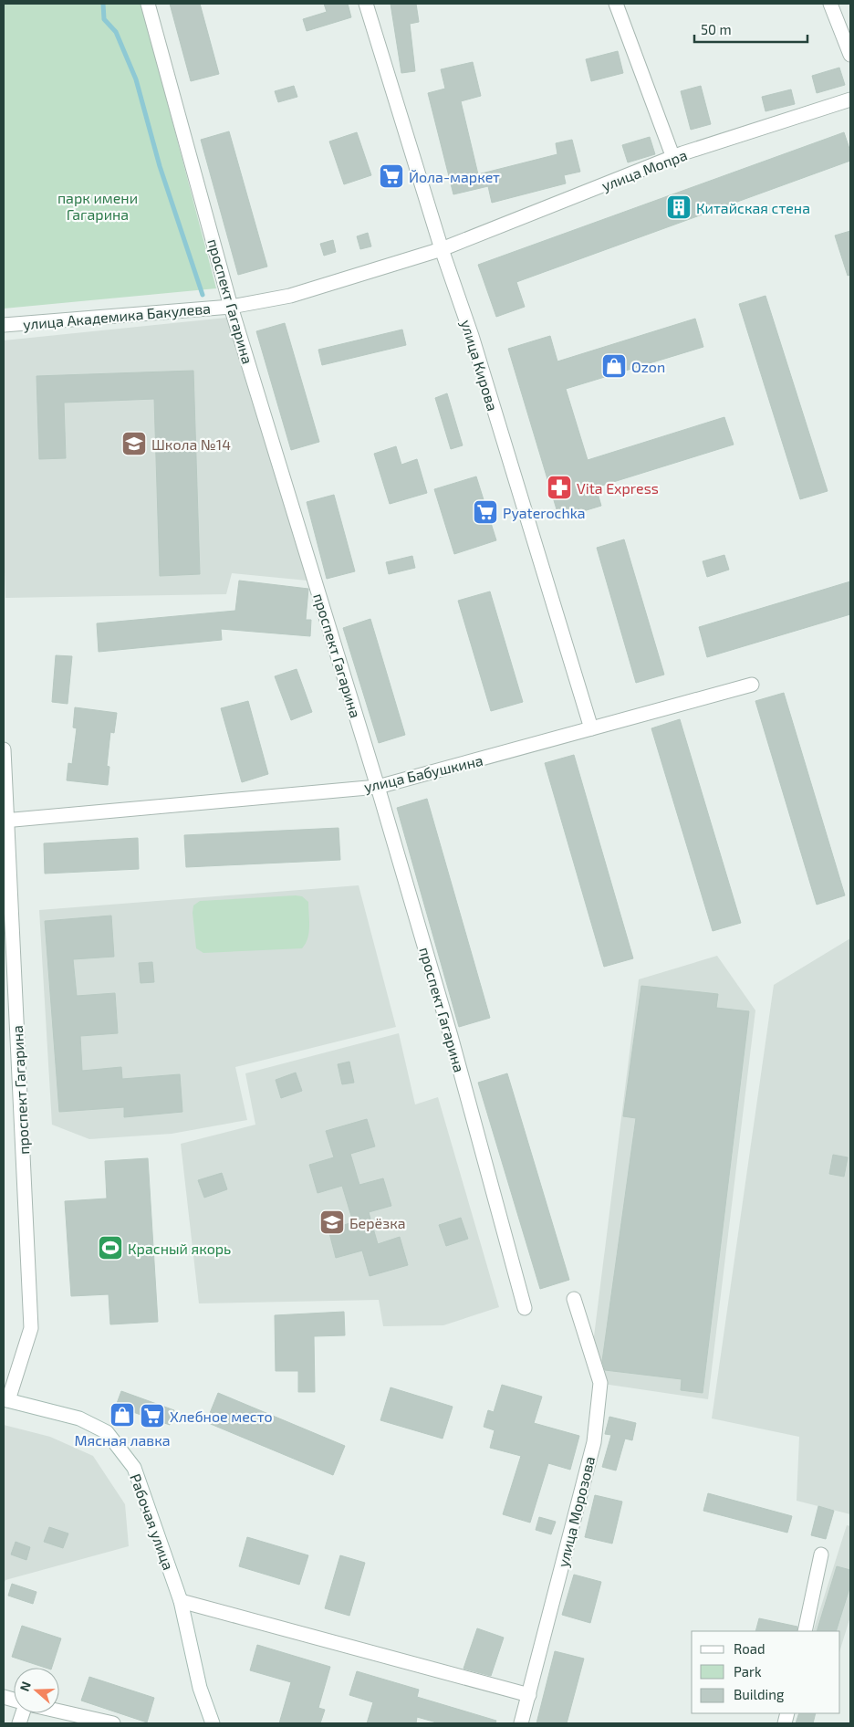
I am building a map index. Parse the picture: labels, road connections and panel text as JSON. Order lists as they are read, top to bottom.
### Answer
{
  "streets": {
    "street": [
      "улица Мопра",
      "проспект Гагарина",
      "улица Академика Бакулева",
      "улица Кирова",
      "улица Бабушкина",
      "улица Морозова",
      "Рабочая улица"
    ]
  },
  "crossings": [
    ["улица Мопра", "улица Академика Бакулева"],
    ["улица Мопра", "улица Кирова"],
    ["проспект Гагарина", "улица Академика Бакулева"],
    ["проспект Гагарина", "улица Бабушкина"],
    ["проспект Гагарина", "Рабочая улица"],
    ["улица Академика Бакулева", "улица Кирова"],
    ["улица Кирова", "улица Бабушкина"]
  ],
  "parks": ["парк имени Гагарина"],
  "places": {
    "supermarket": ["Йола-маркет", "Pyaterochka", "Хлебное место"],
    "building": ["Китайская стена"],
    "shop": ["Ozon", "Мясная лавка"],
    "school or university": ["Школа №14", "Берёзка"],
    "pharmacy": ["Vita Express"],
    "sports": ["Красный якорь"]
  },
  "legend": ["Road", "Park", "Building"],
  "scale_bar": "50 m",
  "north": "left"
}
